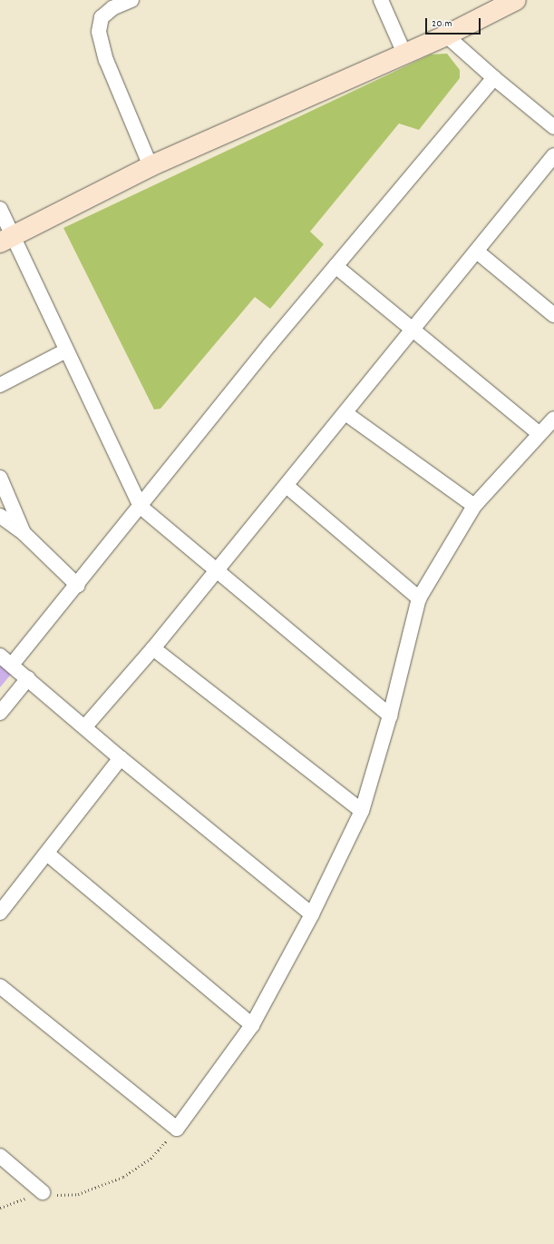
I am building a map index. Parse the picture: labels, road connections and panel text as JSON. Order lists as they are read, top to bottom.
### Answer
{
  "scale_bar": "20 m"
}
